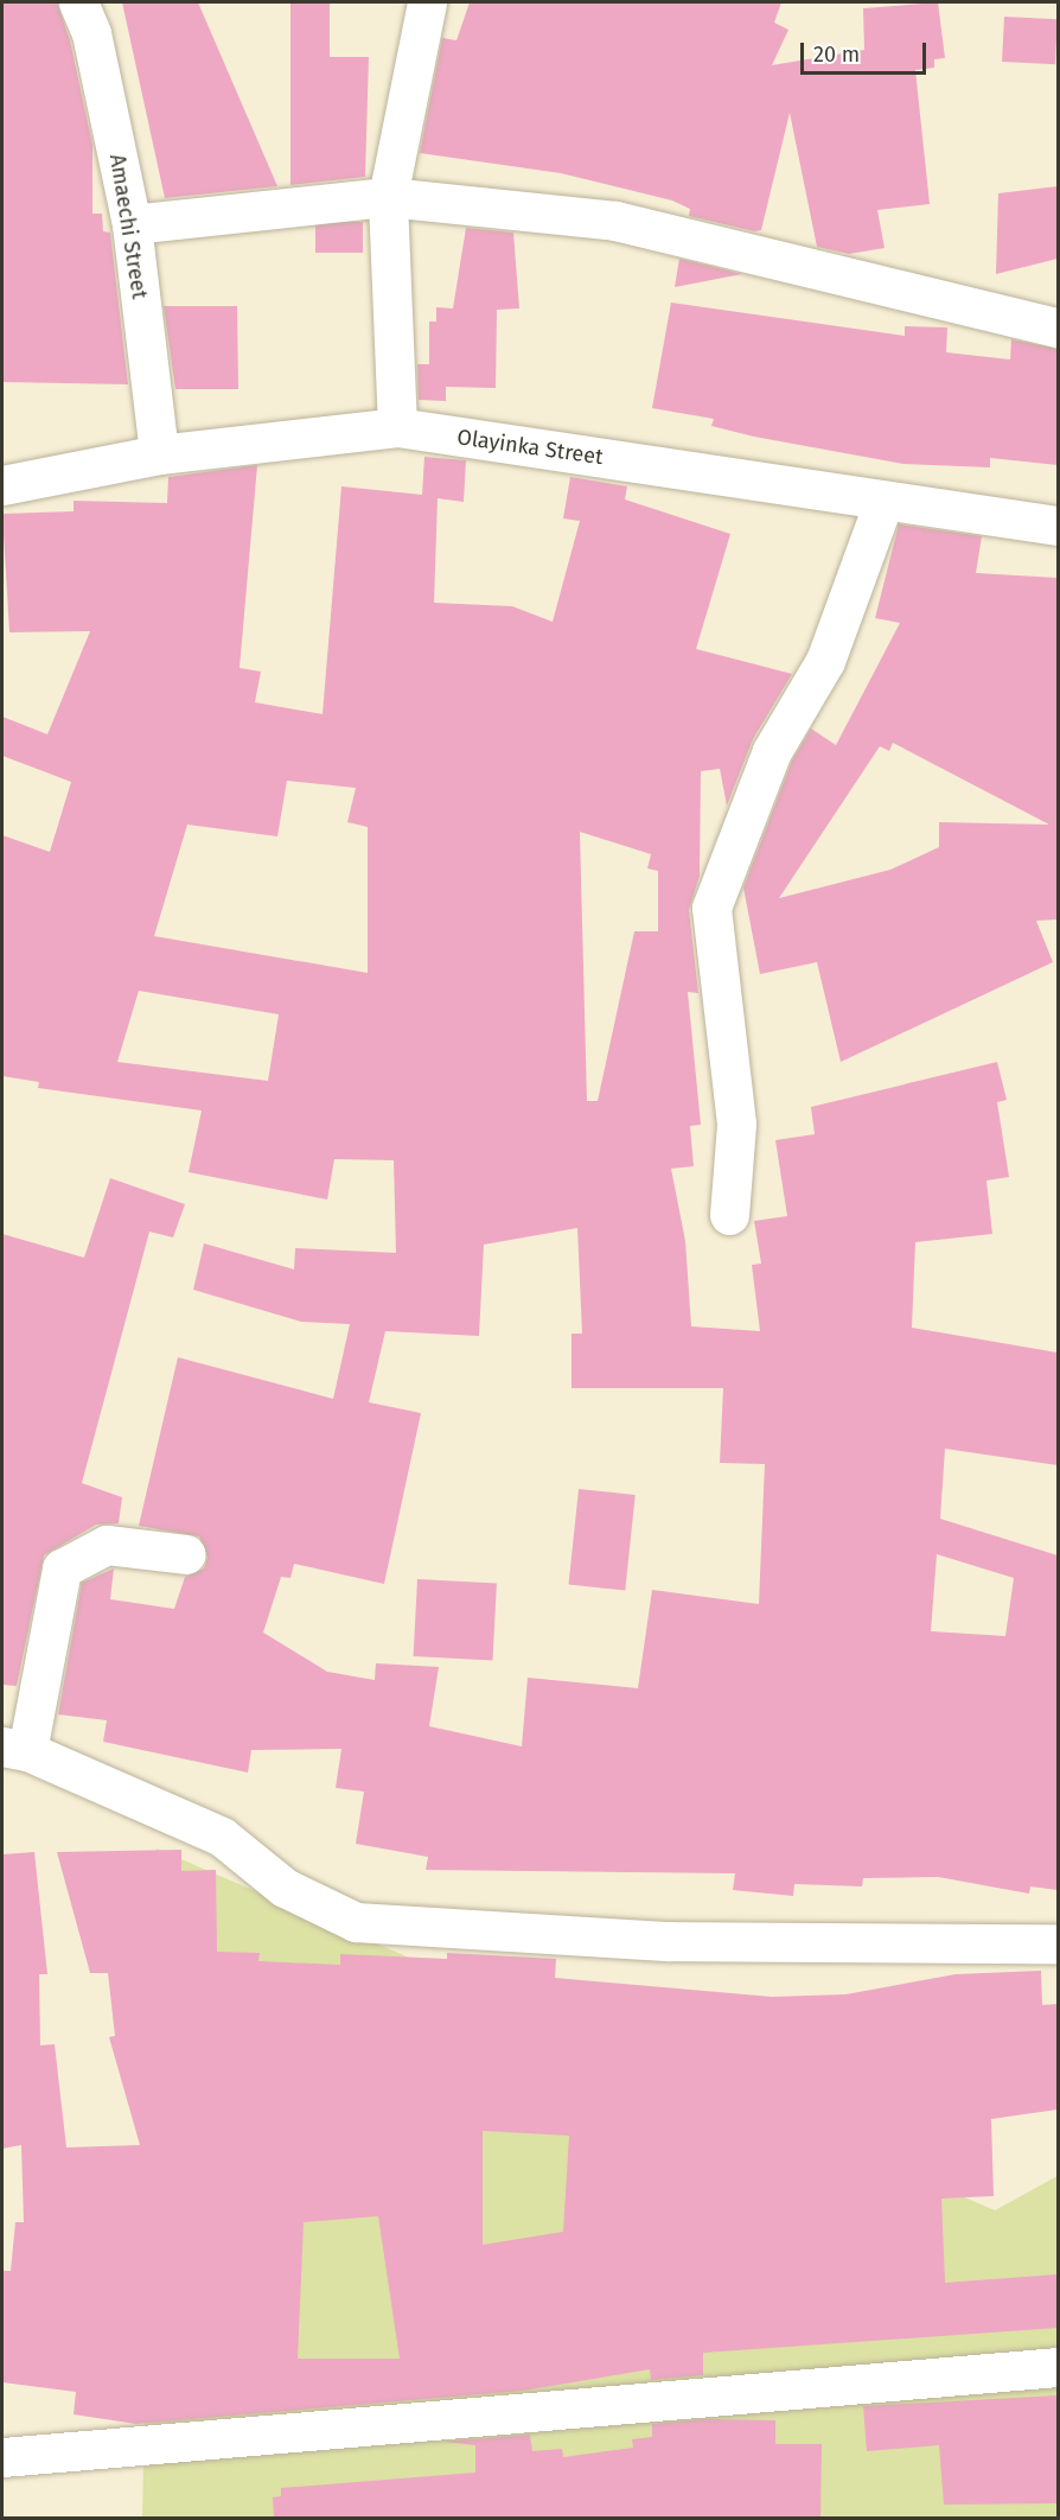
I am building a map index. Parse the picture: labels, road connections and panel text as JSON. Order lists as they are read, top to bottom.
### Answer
{
  "streets": {
    "street": ["Amaechi Street", "Olayinka Street"]
  },
  "crossings": [
    ["Amaechi Street", "Olayinka Street"]
  ],
  "scale_bar": "20 m"
}
